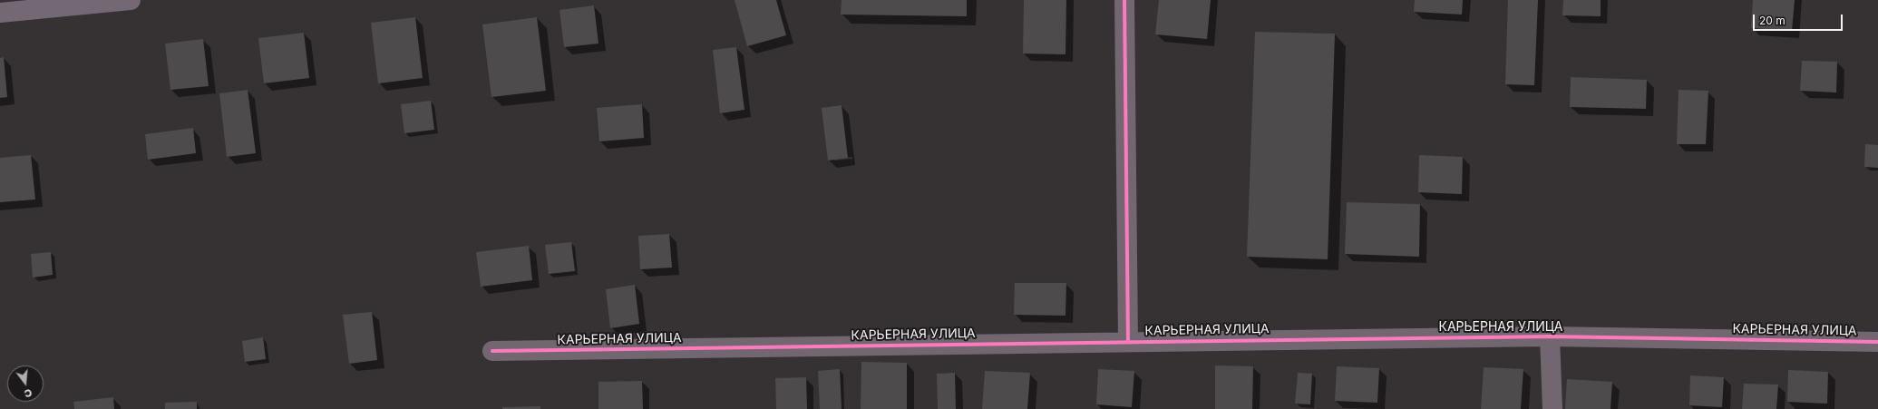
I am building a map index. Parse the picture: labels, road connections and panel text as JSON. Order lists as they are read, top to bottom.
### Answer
{
  "streets": {
    "street": ["КАРЬЕРНАЯ УЛИЦА"]
  },
  "scale_bar": "20 m",
  "north": "bottom"
}
